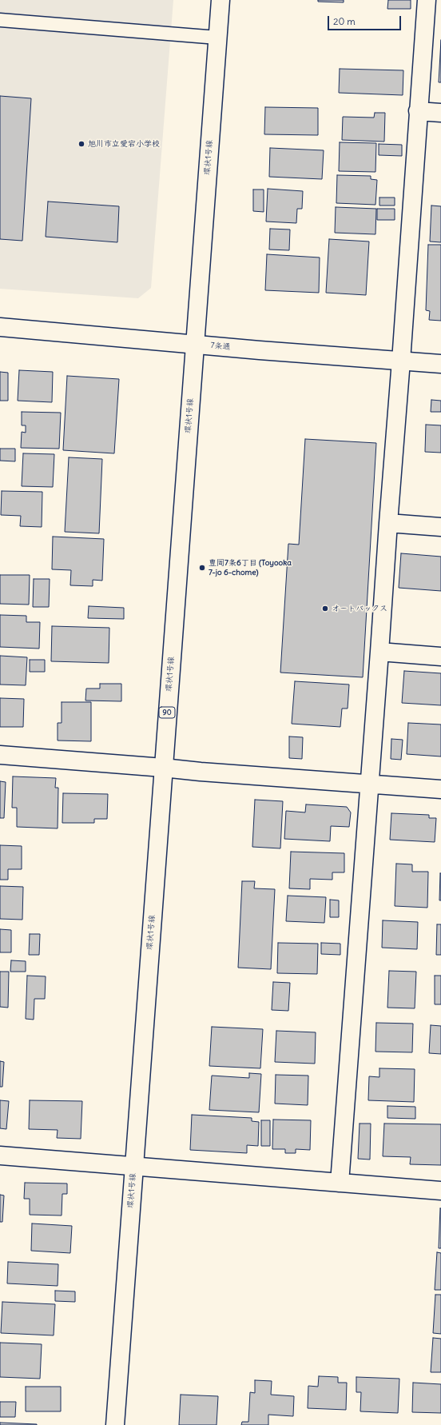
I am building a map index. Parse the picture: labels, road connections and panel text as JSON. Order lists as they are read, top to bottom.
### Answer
{
  "streets": {
    "street": ["環状1号線", "7条通", "90"]
  },
  "crossings": [
    ["環状1号線", "7条通"]
  ],
  "places": ["旭川市立愛宕小学校", "豊岡7条6丁目 (Toyooka 7-jo 6-chome)", "オートバックス"],
  "scale_bar": "20 m"
}
